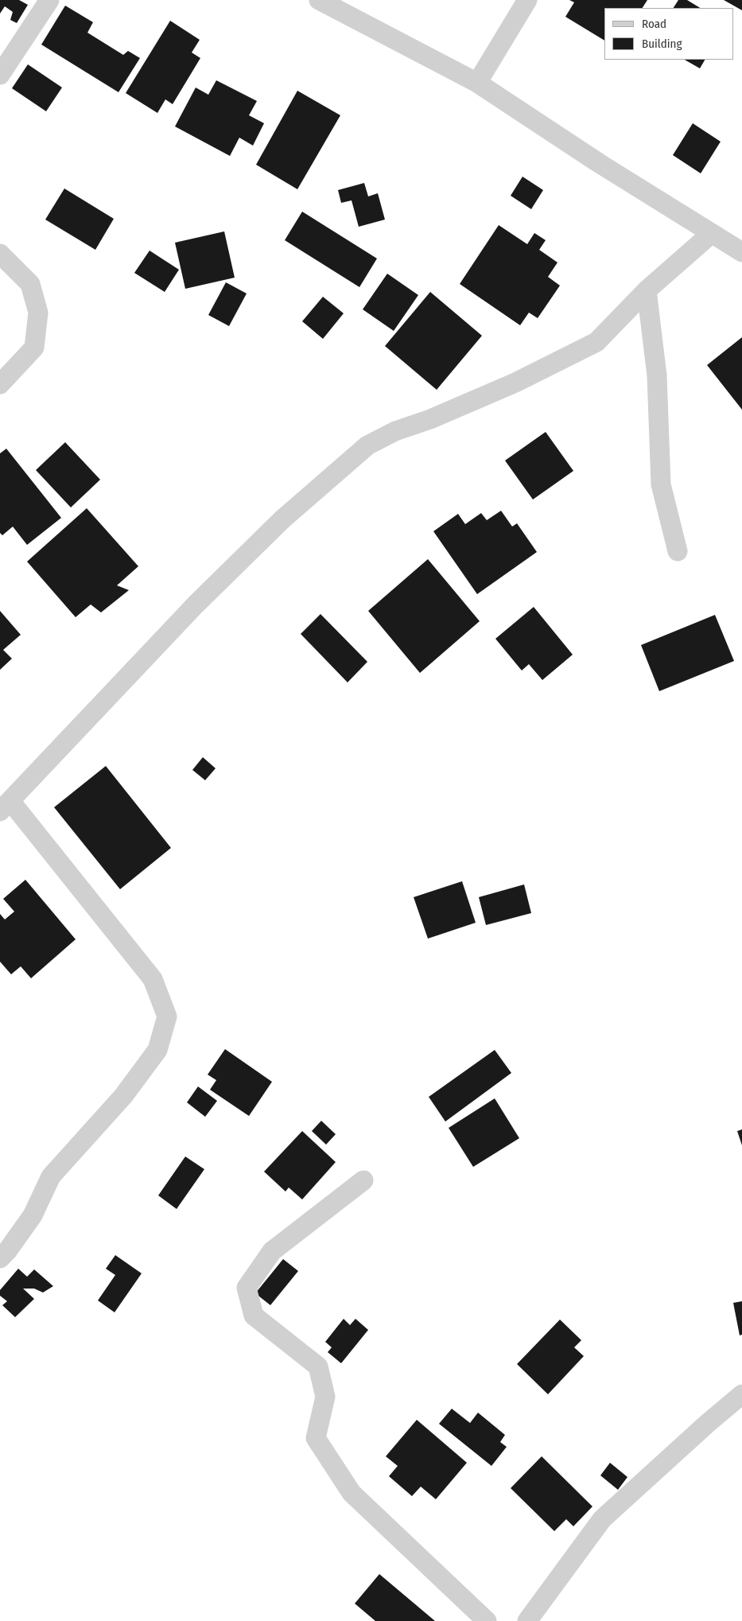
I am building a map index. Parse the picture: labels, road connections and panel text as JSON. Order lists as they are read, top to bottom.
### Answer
{
  "legend": ["Road", "Building"]
}
